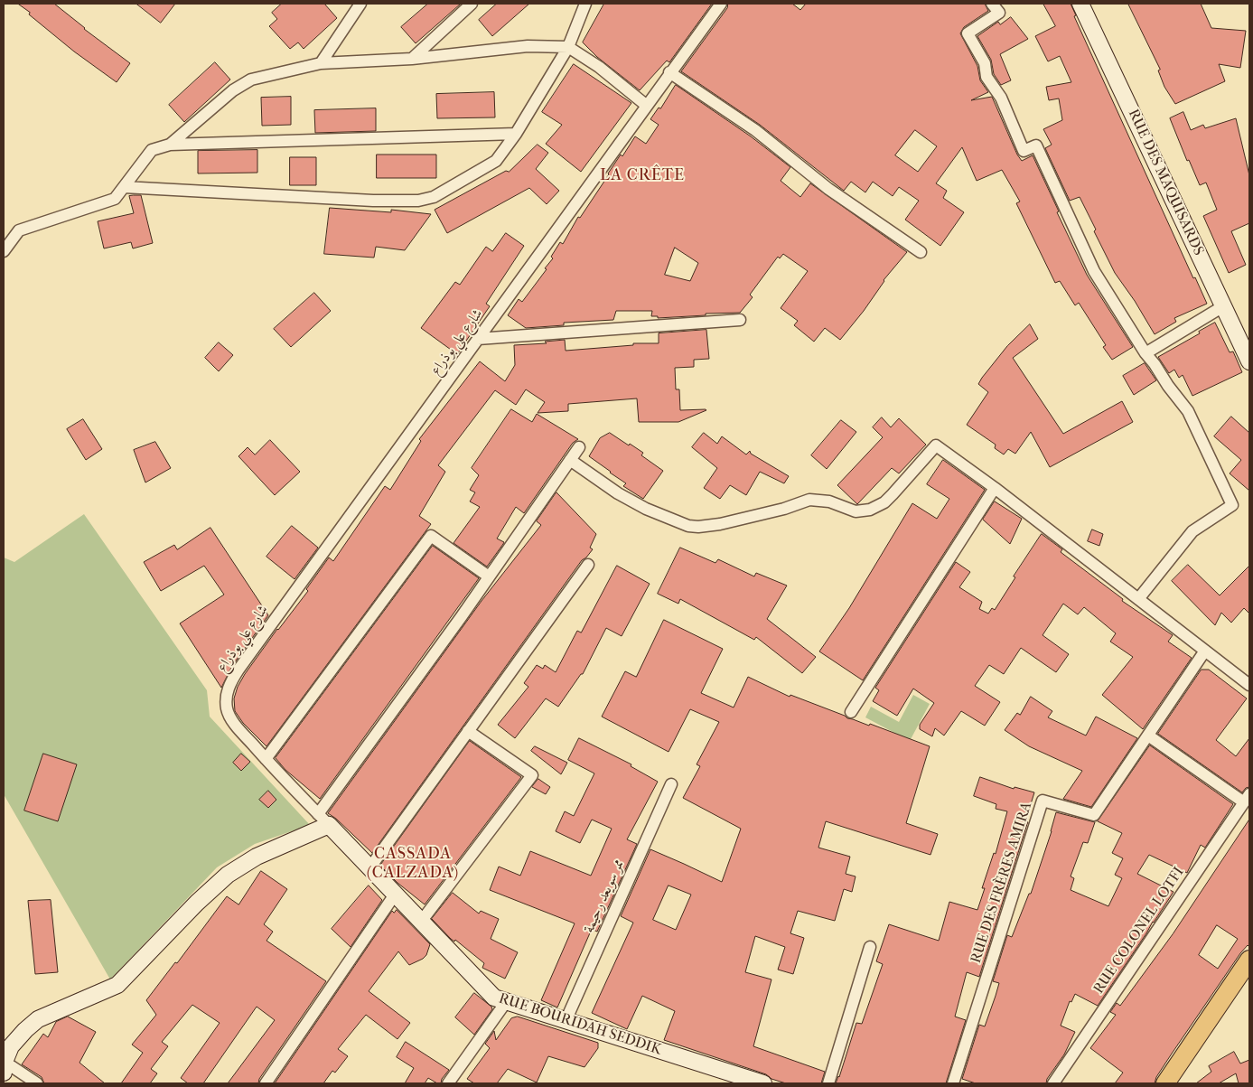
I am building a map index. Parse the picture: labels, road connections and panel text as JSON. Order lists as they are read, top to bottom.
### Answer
{
  "streets": {
    "main road": ["RUE DES MAQUISARDS", "RUE BOURIDAH SEDDIK"],
    "street": [
      "شارع علي بوذراع",
      "RUE DES FRÈRES AMIRA",
      "ممر سويعد رحيمة",
      "RUE COLONEL LOTFI"
    ]
  },
  "crossings": [
    ["شارع علي بوذراع", "RUE BOURIDAH SEDDIK"],
    ["ممر سويعد رحيمة", "RUE BOURIDAH SEDDIK"]
  ],
  "districts": ["LA CRÊTE", "CASSADA (CALZADA)"]
}
